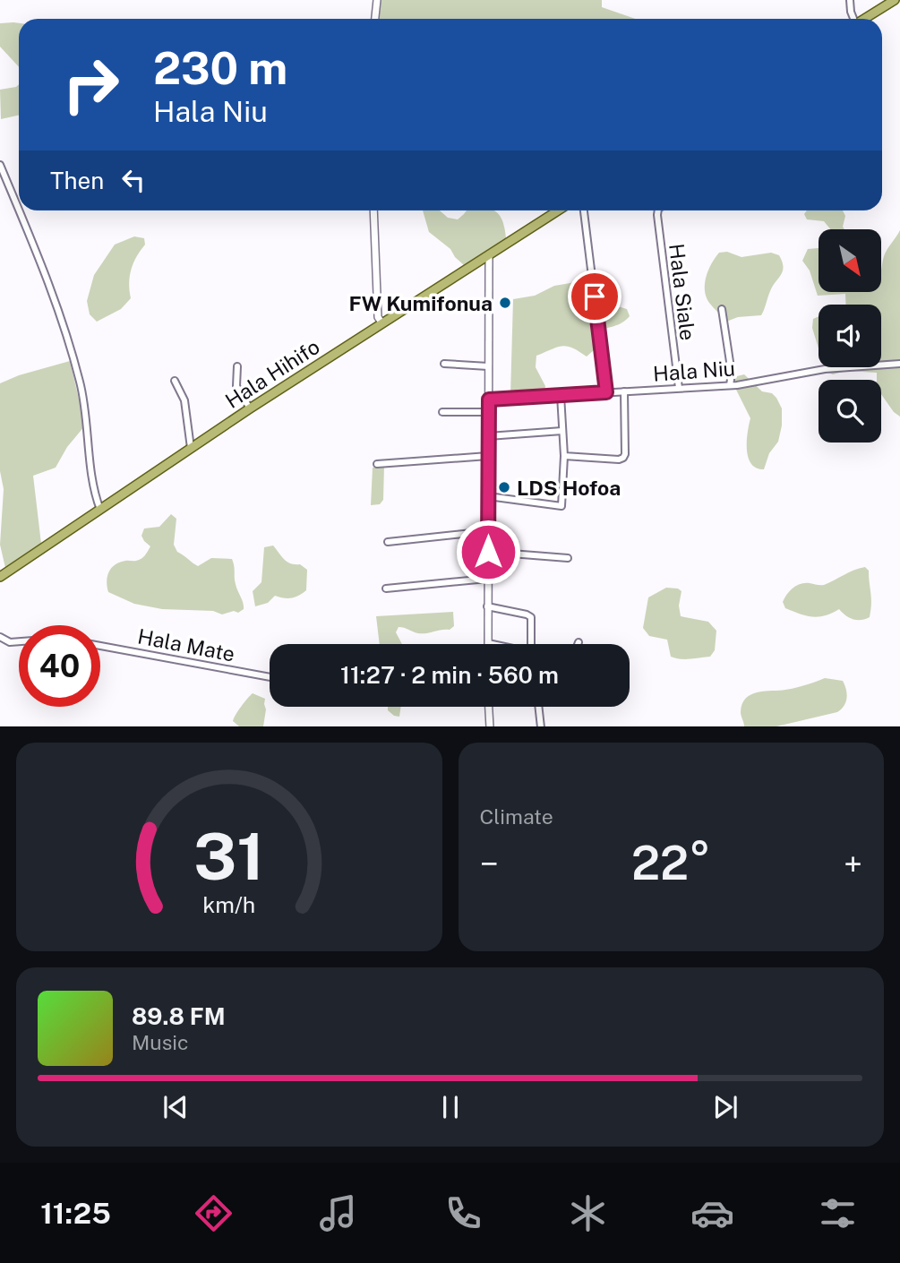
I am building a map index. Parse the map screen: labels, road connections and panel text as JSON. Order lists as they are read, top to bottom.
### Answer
{
  "streets": {
    "main road": ["Hala Hihifo"],
    "street": ["Hala Siale", "Hala Niu", "Hala Mate"]
  },
  "crossings": [
    ["Hala Siale", "Hala Niu"]
  ],
  "places": ["FW Kumifonua", "LDS Hofoa"],
  "north": "bottom right",
  "page": {
    "turn": ["230 m", "Hala Niu"],
    "then": "Then",
    "limit": "40",
    "trip": "11:27 · 2 min · 560 m",
    "tile": "Climate",
    "heat": ["−", "22°", "+"],
    "song": ["89.8 FM", "Music"],
    "tabs": "11:25",
    "gauge": ["31", "km/h"]
  }
}
